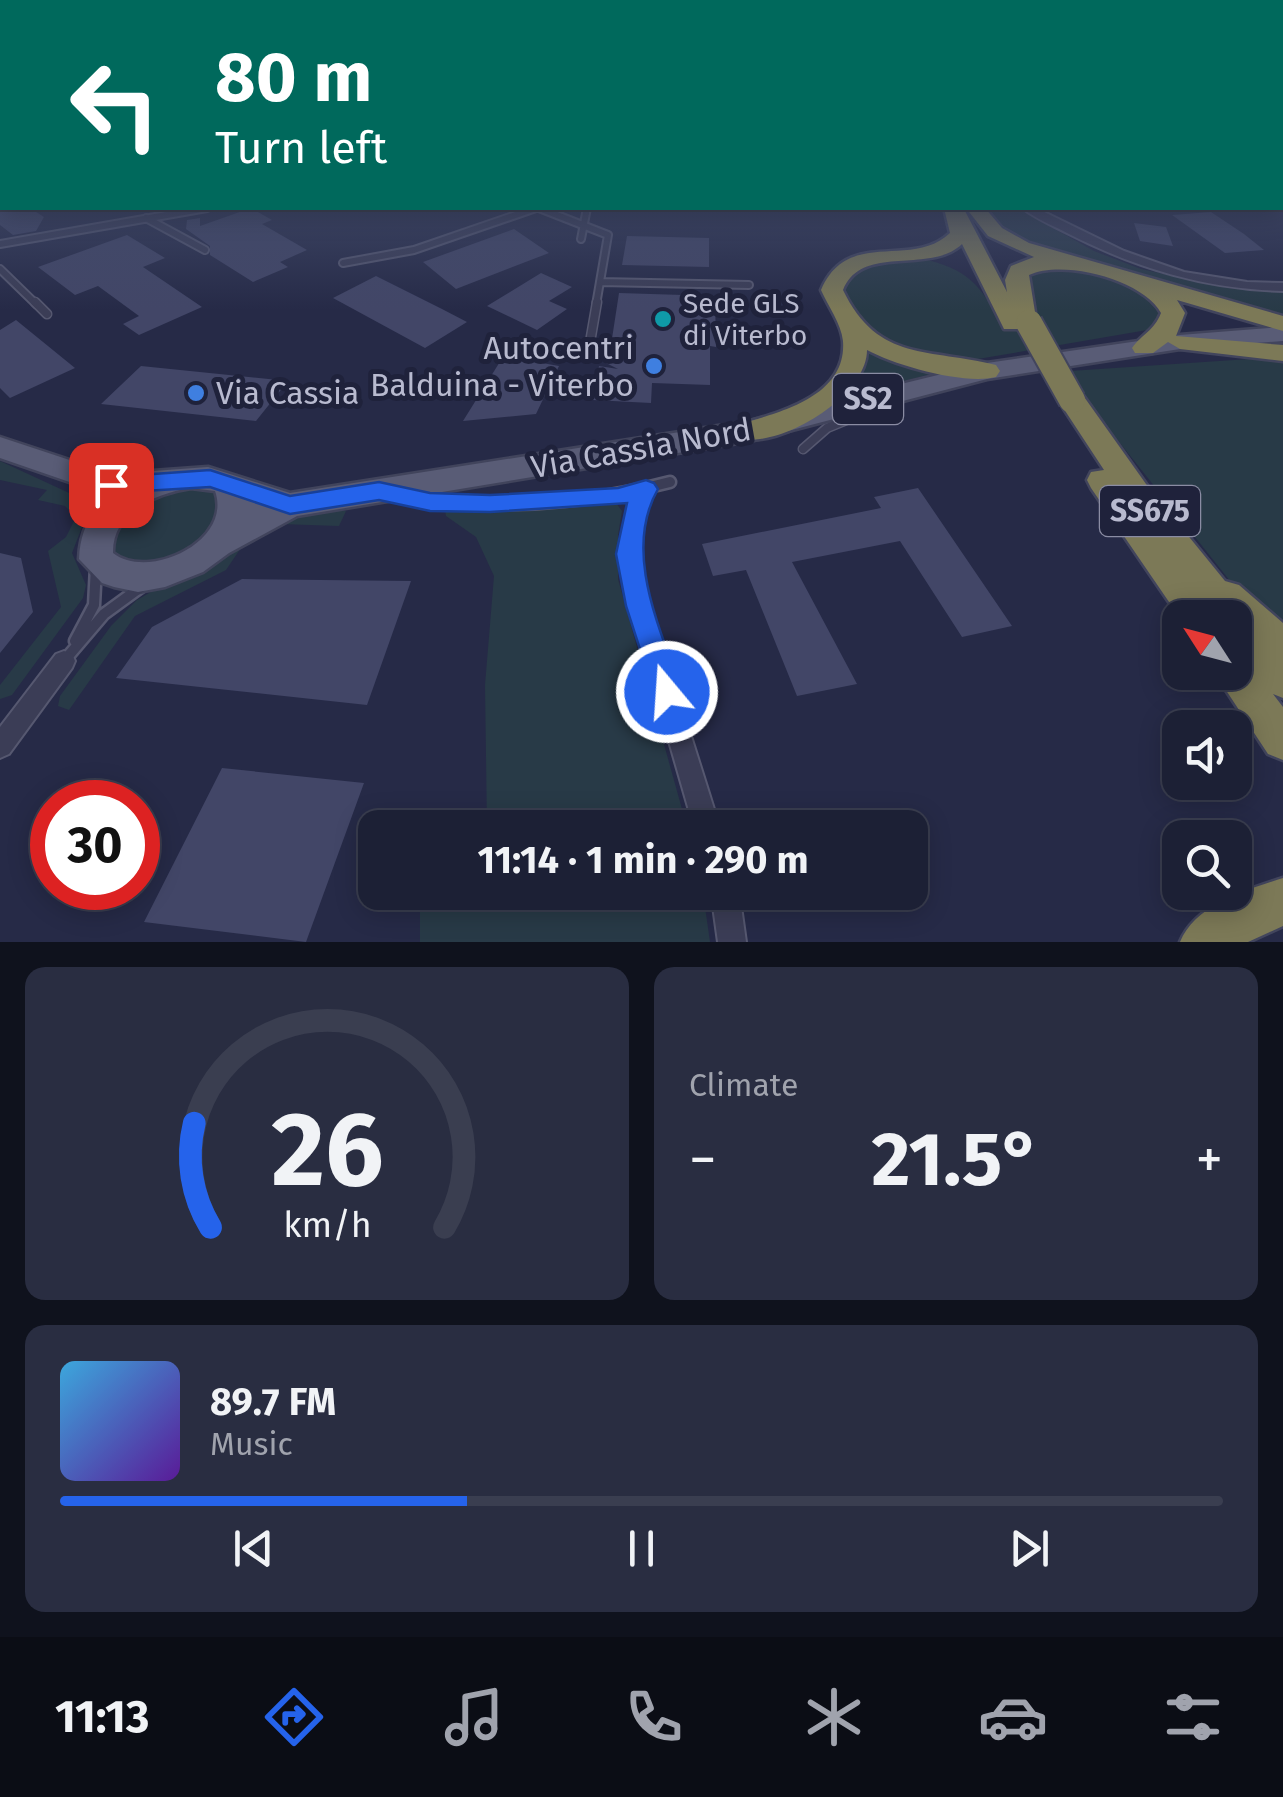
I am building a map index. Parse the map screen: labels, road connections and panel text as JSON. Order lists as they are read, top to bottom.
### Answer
{
  "streets": {
    "highway": ["SS675"],
    "main road": ["SS2", "Via Cassia Nord"]
  },
  "crossings": [
    ["SS2", "Via Cassia Nord"]
  ],
  "places": ["Sede GLS di Viterbo", "Autocentri Balduina - Viterbo", "Via Cassia"],
  "north": "top left",
  "page": {
    "turn": ["80 m", "Turn left"],
    "limit": "30",
    "trip": "11:14 · 1 min · 290 m",
    "tile": "Climate",
    "heat": ["−", "21.5°", "+"],
    "song": ["89.7 FM", "Music"],
    "tabs": "11:13",
    "gauge": ["26", "km/h"]
  }
}
